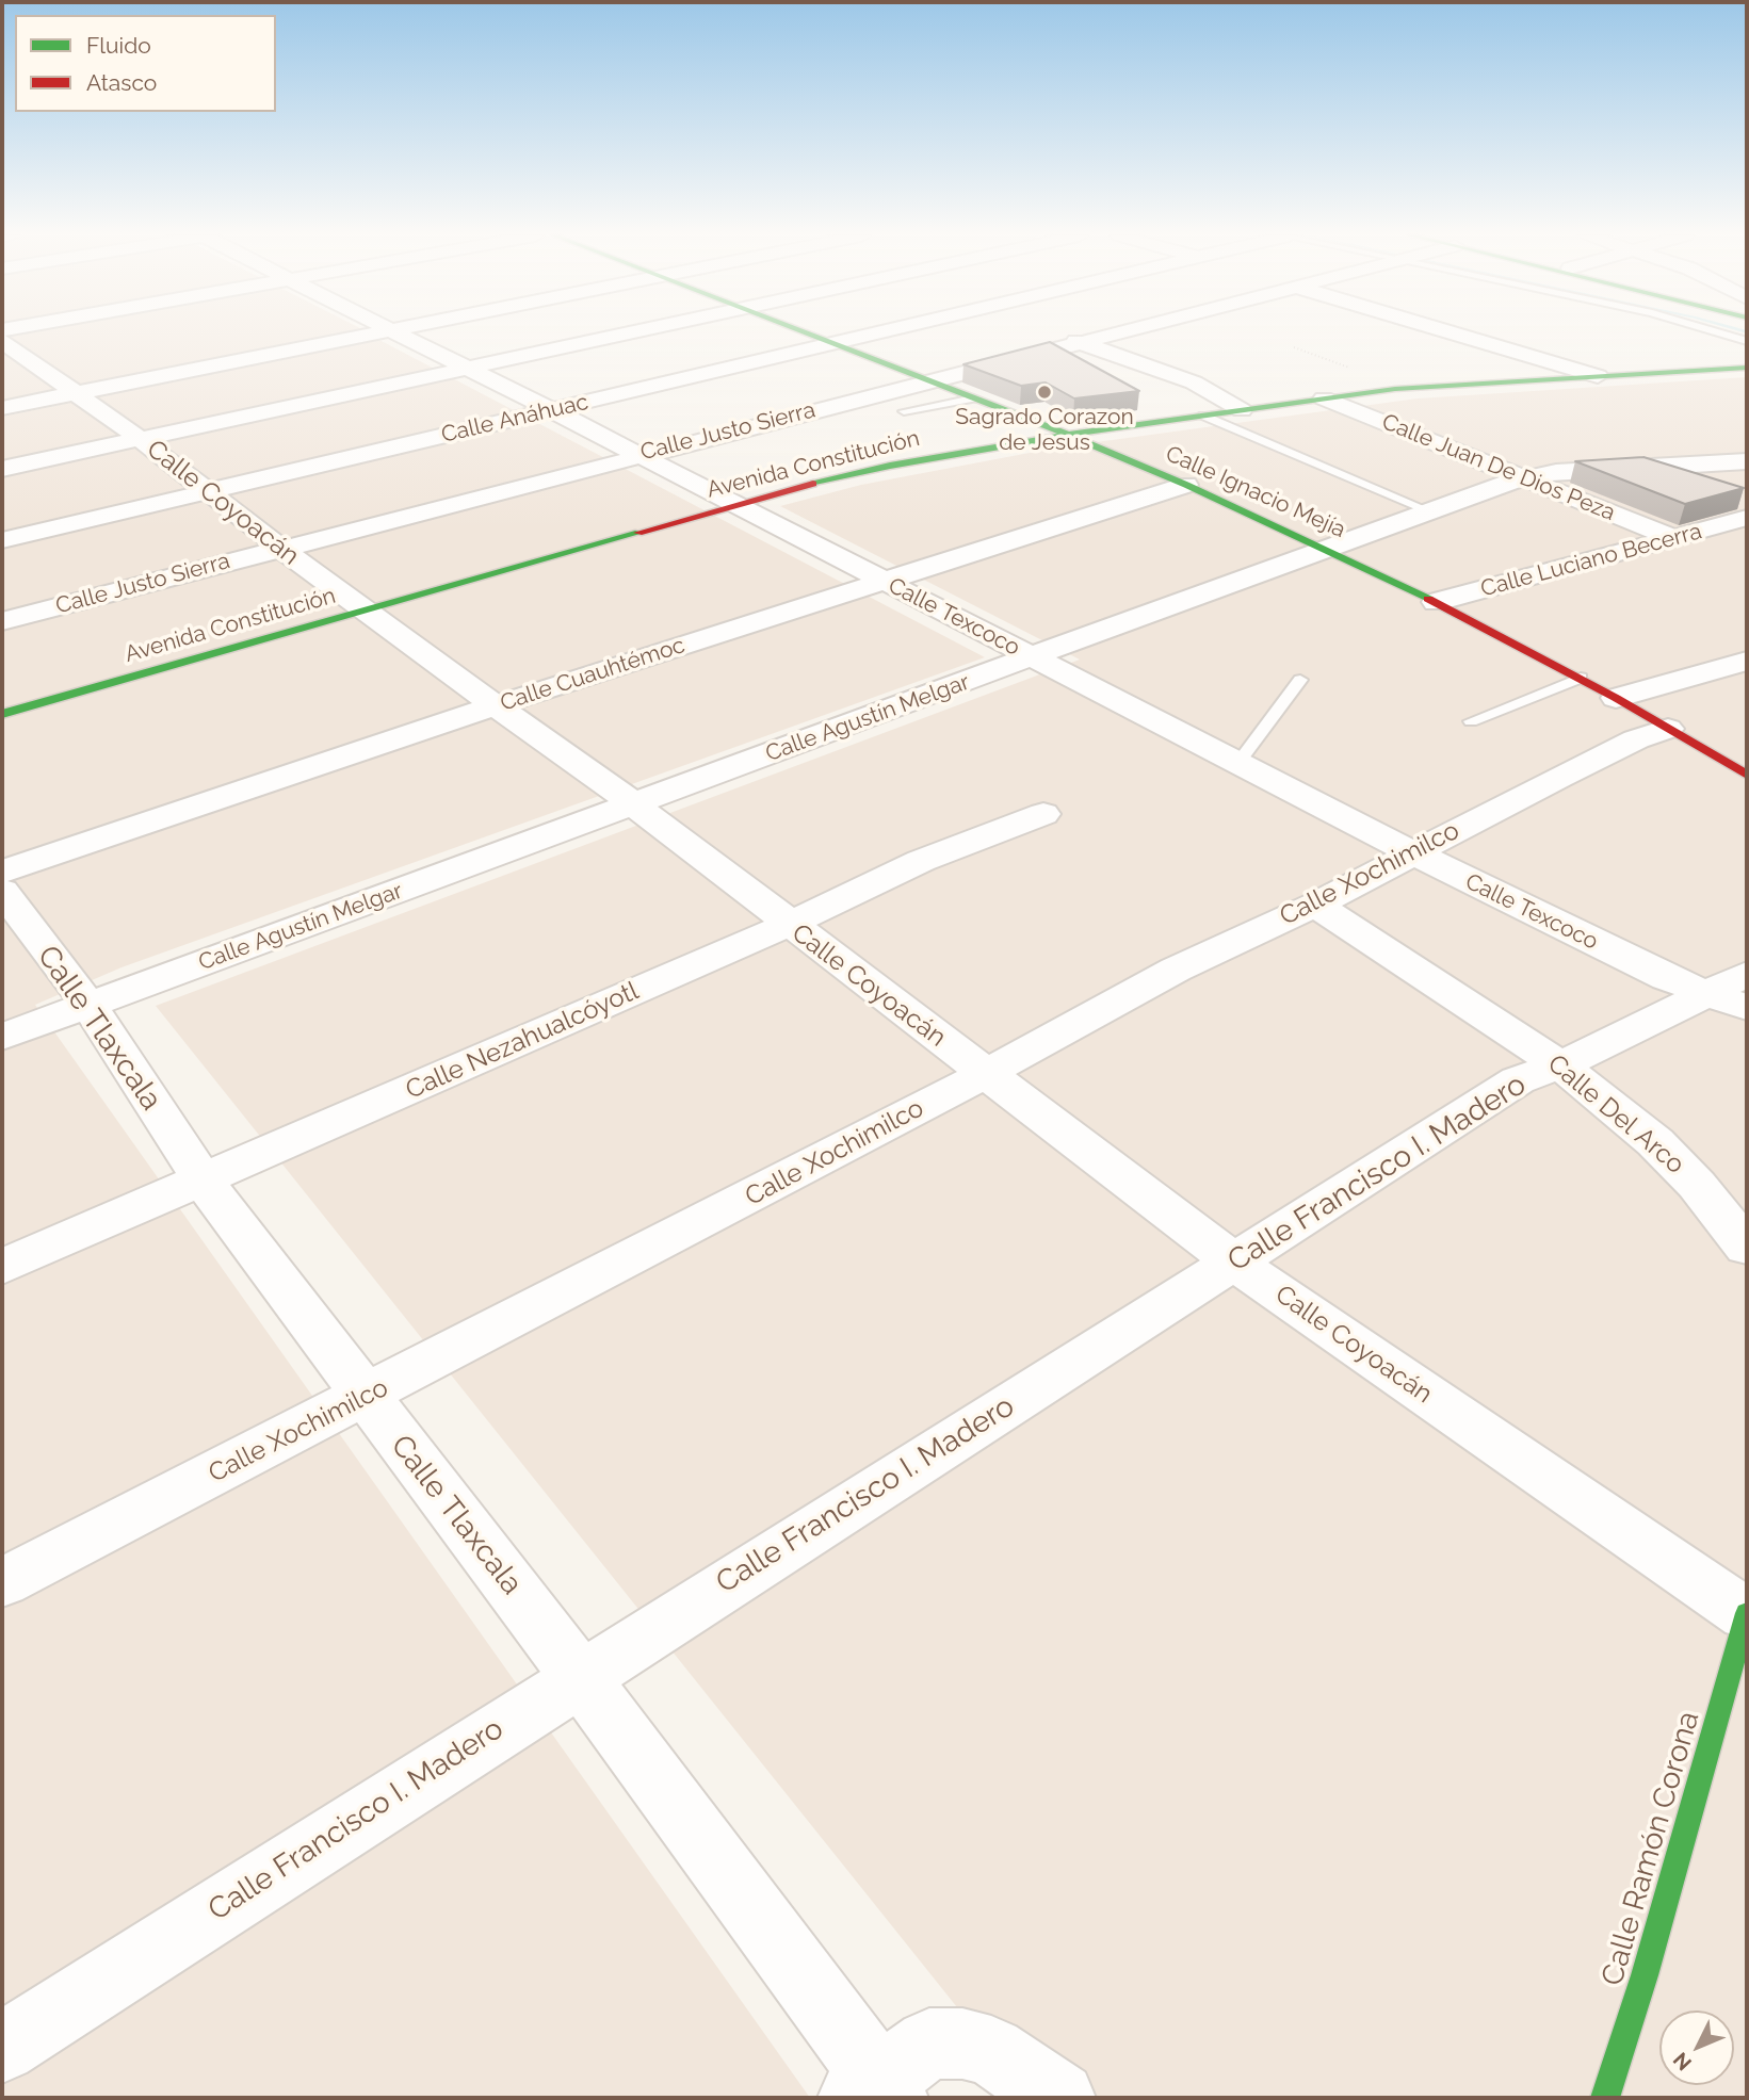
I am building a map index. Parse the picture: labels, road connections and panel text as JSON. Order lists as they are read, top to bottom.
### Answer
{
  "streets": {
    "main road": ["Avenida Constitución", "Calle Ignacio Mejía", "Calle Ramón Corona"],
    "street": [
      "Calle Anáhuac",
      "Calle Justo Sierra",
      "Calle Juan De Dios Peza",
      "Calle Coyoacán",
      "Calle Luciano Becerra",
      "Calle Texcoco",
      "Calle Cuauhtémoc",
      "Calle Agustín Melgar",
      "Calle Xochimilco",
      "Calle Tlaxcala",
      "Calle Nezahualcóyotl",
      "Calle Del Arco",
      "Calle Francisco I. Madero"
    ]
  },
  "crossings": [
    ["Calle Anáhuac", "Calle Ignacio Mejía"],
    ["Calle Anáhuac", "Calle Coyoacán"],
    ["Calle Anáhuac", "Calle Texcoco"],
    ["Calle Justo Sierra", "Calle Ignacio Mejía"],
    ["Calle Justo Sierra", "Calle Coyoacán"],
    ["Calle Justo Sierra", "Calle Texcoco"],
    ["Avenida Constitución", "Calle Juan De Dios Peza"],
    ["Avenida Constitución", "Calle Ignacio Mejía"],
    ["Avenida Constitución", "Calle Coyoacán"],
    ["Avenida Constitución", "Calle Texcoco"],
    ["Calle Juan De Dios Peza", "Calle Luciano Becerra"],
    ["Calle Juan De Dios Peza", "Calle Agustín Melgar"],
    ["Calle Ignacio Mejía", "Calle Luciano Becerra"],
    ["Calle Ignacio Mejía", "Calle Cuauhtémoc"],
    ["Calle Ignacio Mejía", "Calle Agustín Melgar"],
    ["Calle Ignacio Mejía", "Calle Xochimilco"],
    ["Calle Coyoacán", "Calle Cuauhtémoc"],
    ["Calle Coyoacán", "Calle Agustín Melgar"],
    ["Calle Coyoacán", "Calle Xochimilco"],
    ["Calle Coyoacán", "Calle Nezahualcóyotl"],
    ["Calle Coyoacán", "Calle Francisco I. Madero"],
    ["Calle Coyoacán", "Calle Ramón Corona"],
    ["Calle Texcoco", "Calle Cuauhtémoc"],
    ["Calle Texcoco", "Calle Agustín Melgar"],
    ["Calle Texcoco", "Calle Xochimilco"],
    ["Calle Texcoco", "Calle Francisco I. Madero"],
    ["Calle Agustín Melgar", "Calle Tlaxcala"],
    ["Calle Xochimilco", "Calle Tlaxcala"],
    ["Calle Xochimilco", "Calle Del Arco"],
    ["Calle Tlaxcala", "Calle Nezahualcóyotl"],
    ["Calle Tlaxcala", "Calle Francisco I. Madero"],
    ["Calle Del Arco", "Calle Francisco I. Madero"]
  ],
  "places": ["Sagrado Corazon de Jesus"],
  "legend": ["Fluido", "Atasco"],
  "north": "bottom left"
}
